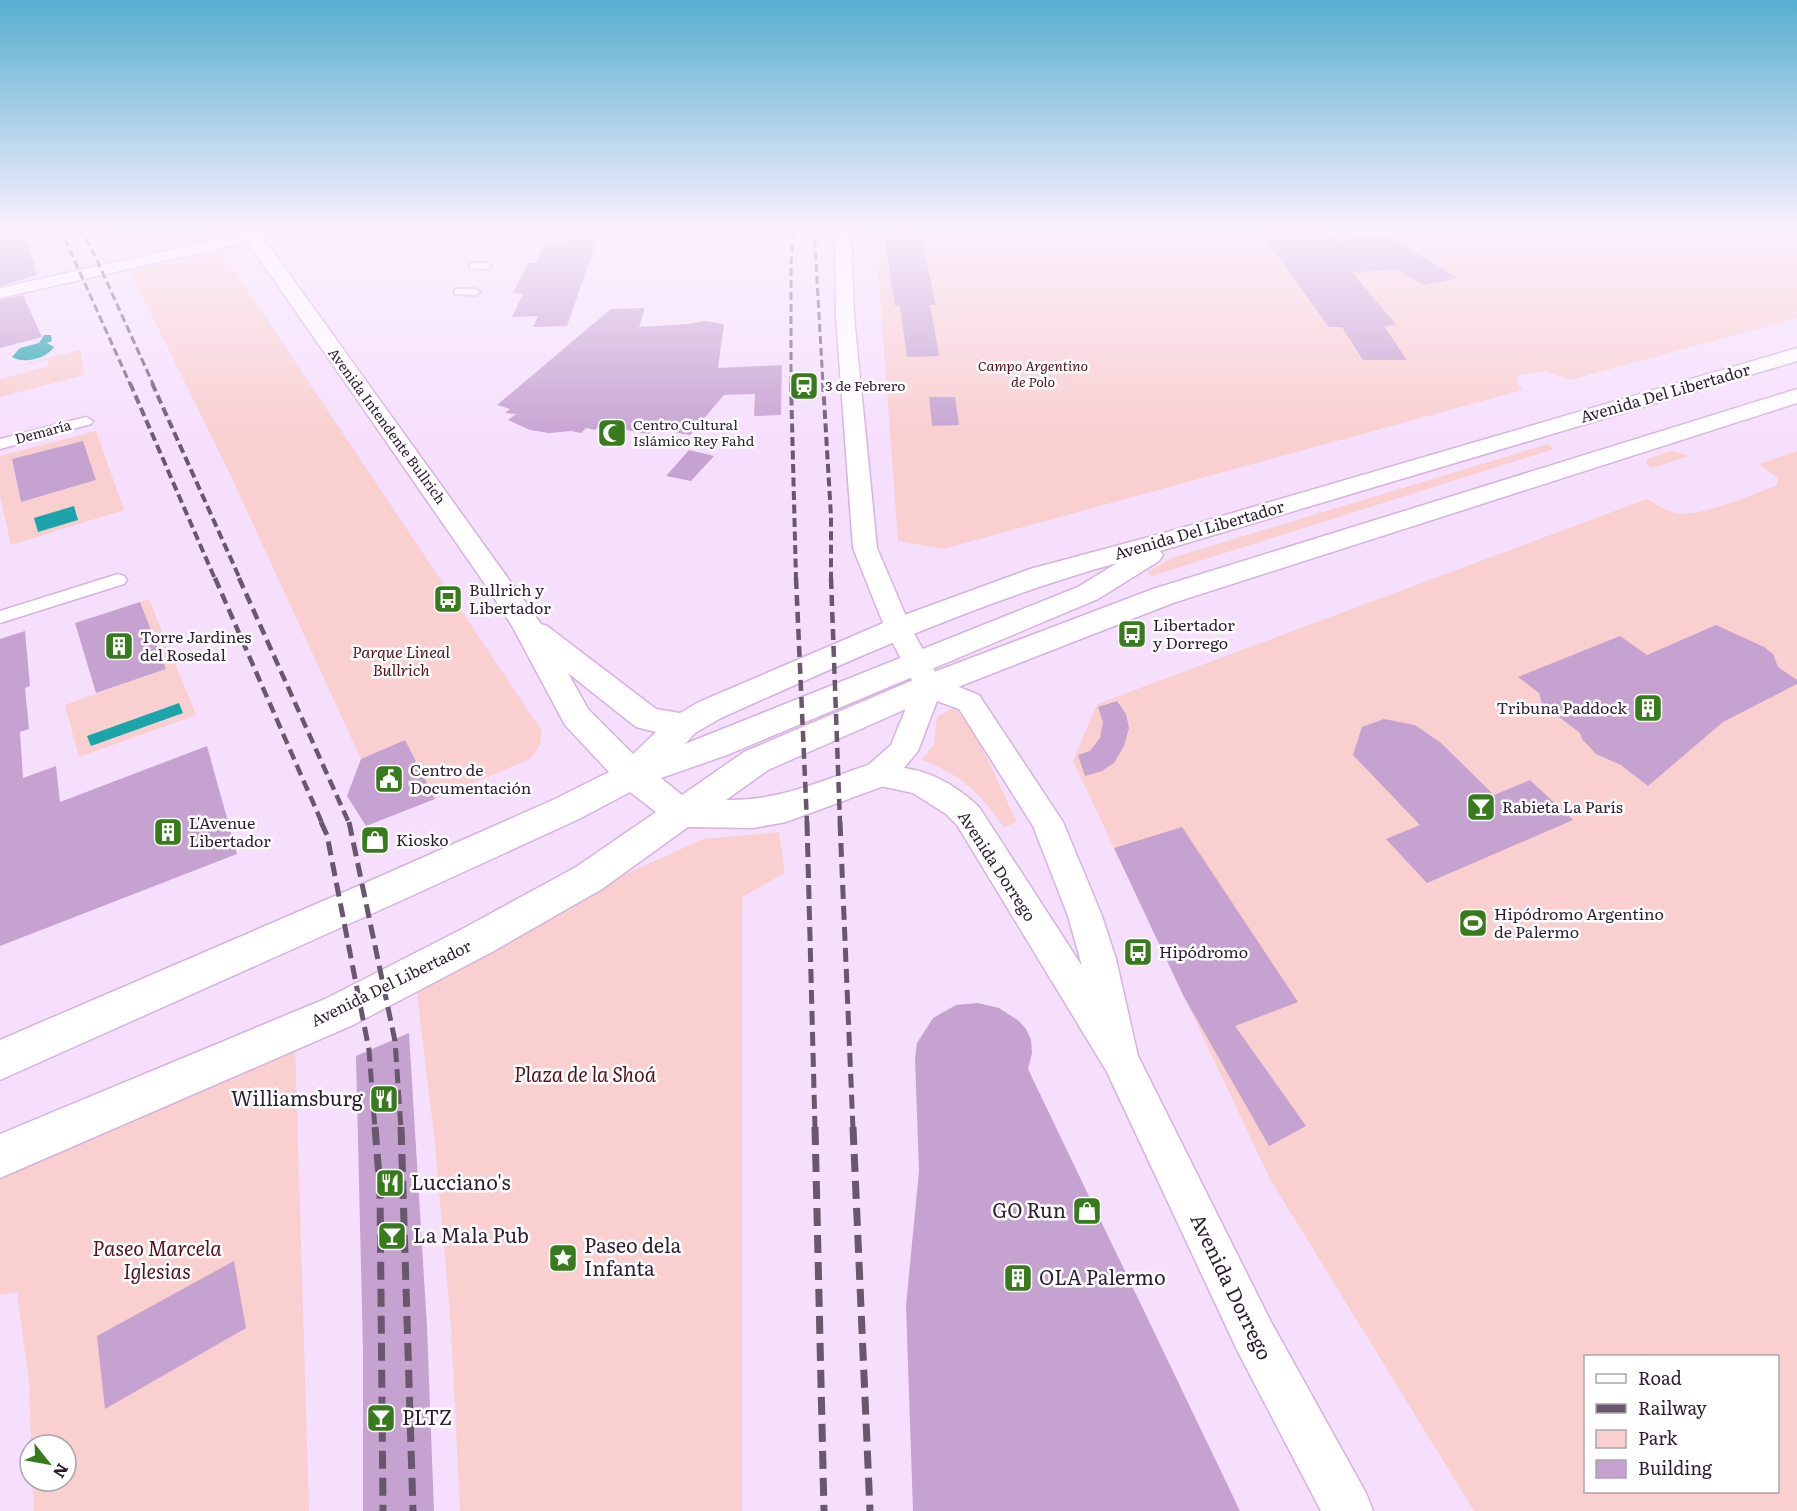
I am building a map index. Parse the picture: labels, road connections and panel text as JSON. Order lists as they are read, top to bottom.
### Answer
{
  "streets": {
    "main road": ["Avenida Del Libertador", "Avenida Intendente Bullrich", "Avenida Dorrego"],
    "street": ["Demaría"]
  },
  "crossings": [
    ["Avenida Del Libertador", "Avenida Intendente Bullrich"],
    ["Avenida Del Libertador", "Avenida Dorrego"]
  ],
  "parks": [
    "Campo Argentino de Polo",
    "Parque Lineal Bullrich",
    "Plaza de la Shoá",
    "Paseo Marcela Iglesias"
  ],
  "places": {
    "station": ["3 de Febrero"],
    "mosque": ["Centro Cultural Islámico Rey Fahd"],
    "bus stop": ["Bullrich y Libertador", "Libertador y Dorrego", "Hipódromo"],
    "building": [
      "Torre Jardines del Rosedal",
      "Tribuna Paddock",
      "L'Avenue Libertador",
      "OLA Palermo"
    ],
    "public building": ["Centro de Documentación"],
    "bar": ["Rabieta La París", "La Mala Pub", "PLTZ"],
    "shop": ["Kiosko", "GO Run"],
    "sports": ["Hipódromo Argentino de Palermo"],
    "restaurant": ["Williamsburg", "Lucciano's"],
    "place": ["Paseo dela Infanta"]
  },
  "legend": [
    "Road",
    "Railway",
    "Park",
    "Building"
  ],
  "north": "bottom right"
}
